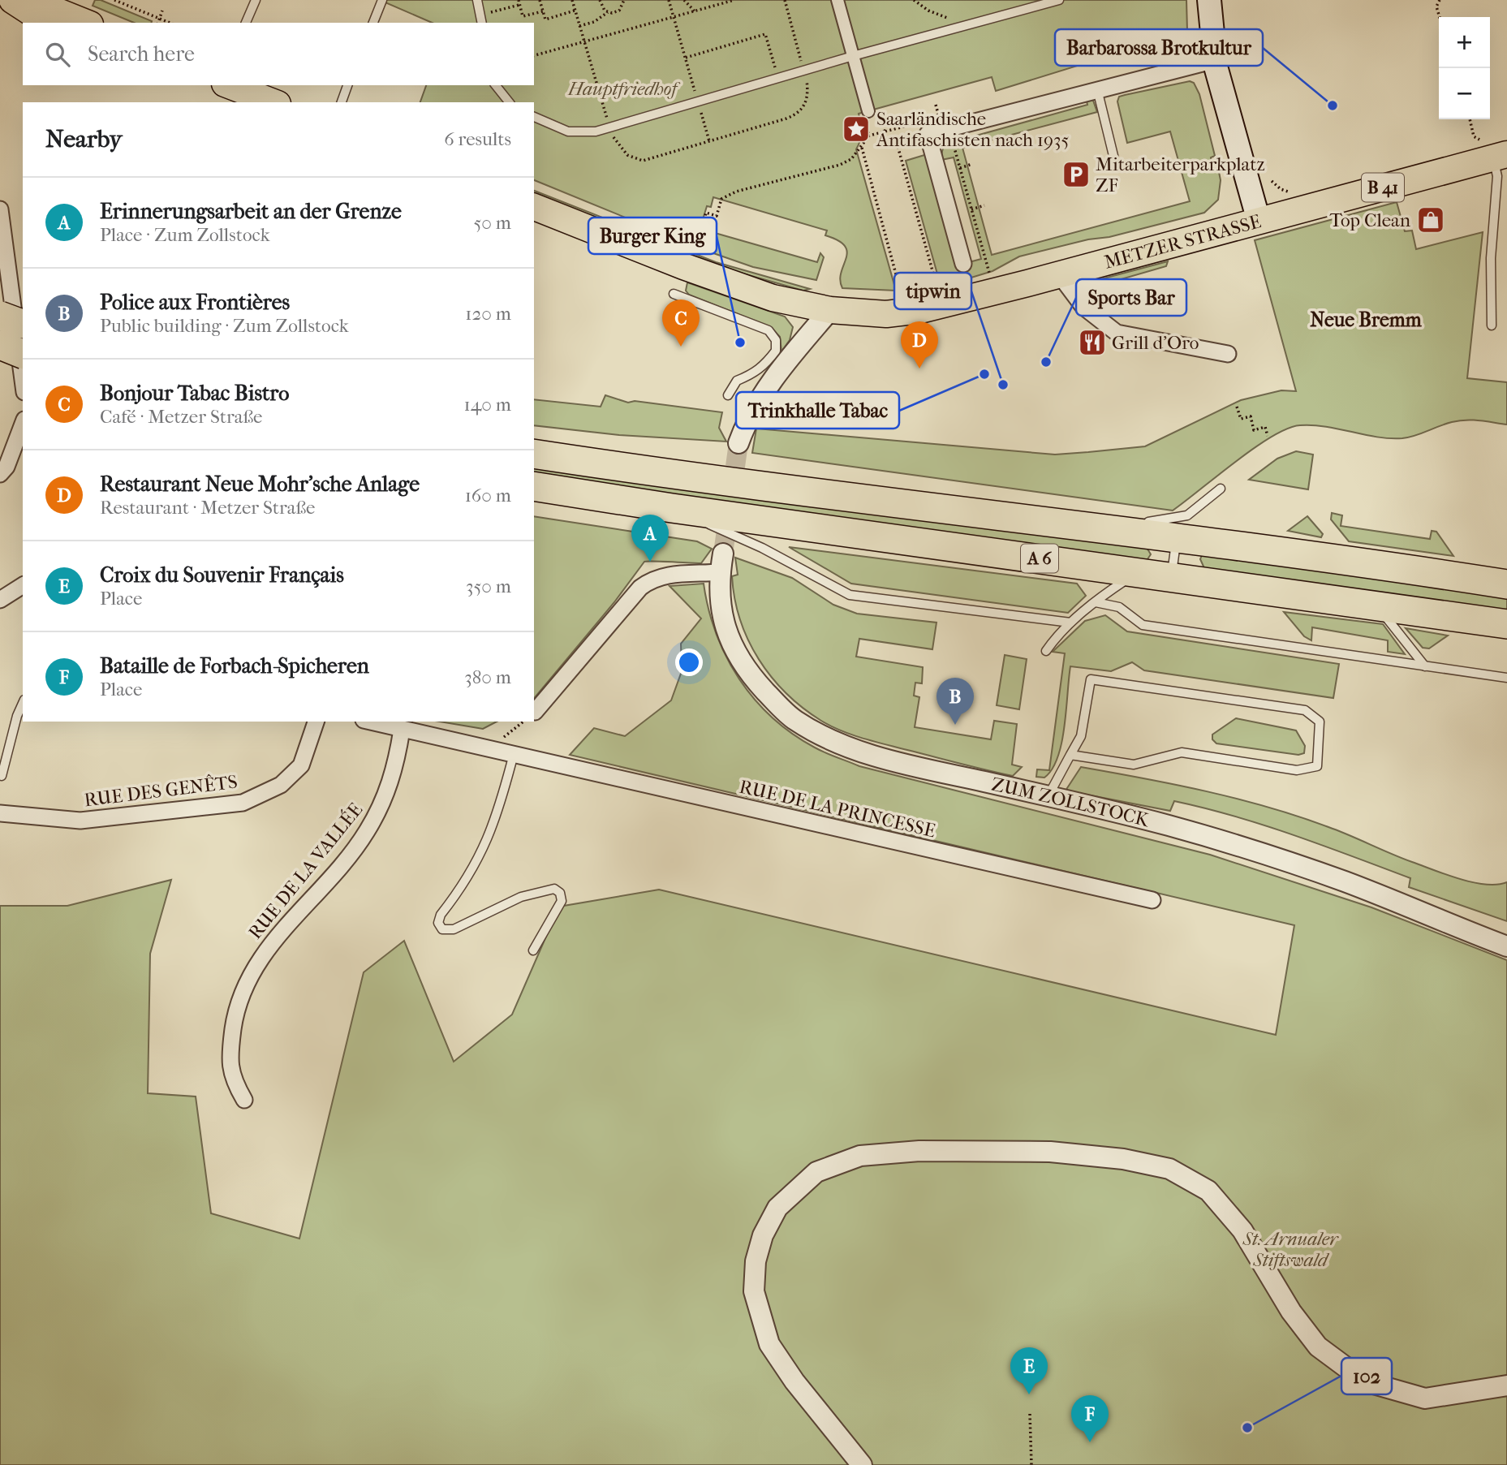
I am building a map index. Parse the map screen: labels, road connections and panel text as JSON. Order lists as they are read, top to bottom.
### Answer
{
  "streets": {
    "highway": ["A 6"],
    "main road": ["B 41", "METZER STRASSE"],
    "street": [
      "RUE DES GENÊTS",
      "ZUM ZOLLSTOCK",
      "RUE DE LA PRINCESSE",
      "RUE DE LA VALLÉE"
    ]
  },
  "crossings": [
    ["RUE DE LA PRINCESSE", "RUE DE LA VALLÉE"]
  ],
  "districts": ["Neue Bremm"],
  "parks": ["Hauptfriedhof", "St. Arnualer Stiftswald"],
  "places": {
    "other": [
      "Barbarossa Brotkultur",
      "Burger King",
      "Sports Bar",
      "Trinkhalle Tabac",
      "tipwin",
      "102"
    ],
    "place": ["Saarländische Antifaschisten nach 1935"],
    "parking": ["Mitarbeiterparkplatz ZF"],
    "shop": ["Top Clean"],
    "restaurant": ["Grill d'Oro"]
  },
  "page": {
    "map_buttons": ["+", "−"],
    "search": "Search here",
    "heading": ["Nearby", "6 results"],
    "list": [
      {
        "mark": "A",
        "name": "Erinnerungsarbeit an der Grenze",
        "note": "Place · Zum Zollstock",
        "value": "50 m"
      },
      {
        "mark": "B",
        "name": "Police aux Frontières",
        "note": "Public building · Zum Zollstock",
        "value": "120 m"
      },
      {
        "mark": "C",
        "name": "Bonjour Tabac Bistro",
        "note": "Café · Metzer Straße",
        "value": "140 m"
      },
      {
        "mark": "D",
        "name": "Restaurant Neue Mohr'sche Anlage",
        "note": "Restaurant · Metzer Straße",
        "value": "160 m"
      },
      {
        "mark": "E",
        "name": "Croix du Souvenir Français",
        "note": "Place",
        "value": "350 m"
      },
      {
        "mark": "F",
        "name": "Bataille de Forbach-Spicheren",
        "note": "Place",
        "value": "380 m"
      }
    ],
    "pins": [
      "C",
      "D",
      "A",
      "B",
      "E",
      "F"
    ]
  }
}
